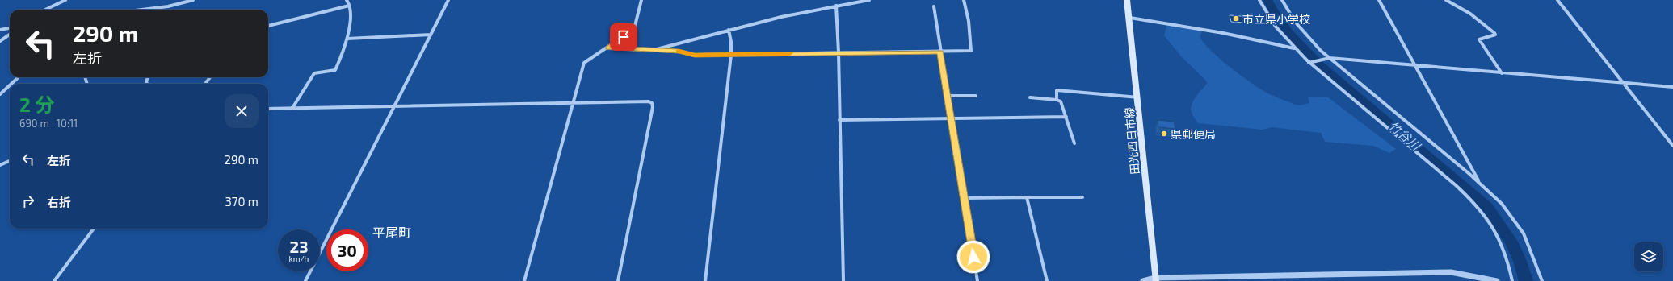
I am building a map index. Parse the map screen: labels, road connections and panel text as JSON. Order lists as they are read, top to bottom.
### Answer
{
  "streets": {
    "main road": ["田光四日市線"]
  },
  "districts": ["平尾町"],
  "water": ["竹谷川"],
  "places": ["市立県小学校", "県郵便局"],
  "page": {
    "turn": ["290 m", "左折"],
    "heading": ["2 分", "690 m · 10:11"],
    "list": [
      {
        "name": "左折",
        "value": "290 m"
      },
      {
        "name": "右折",
        "value": "370 m"
      }
    ],
    "speed": "23 km/h",
    "limit": "30"
  }
}
